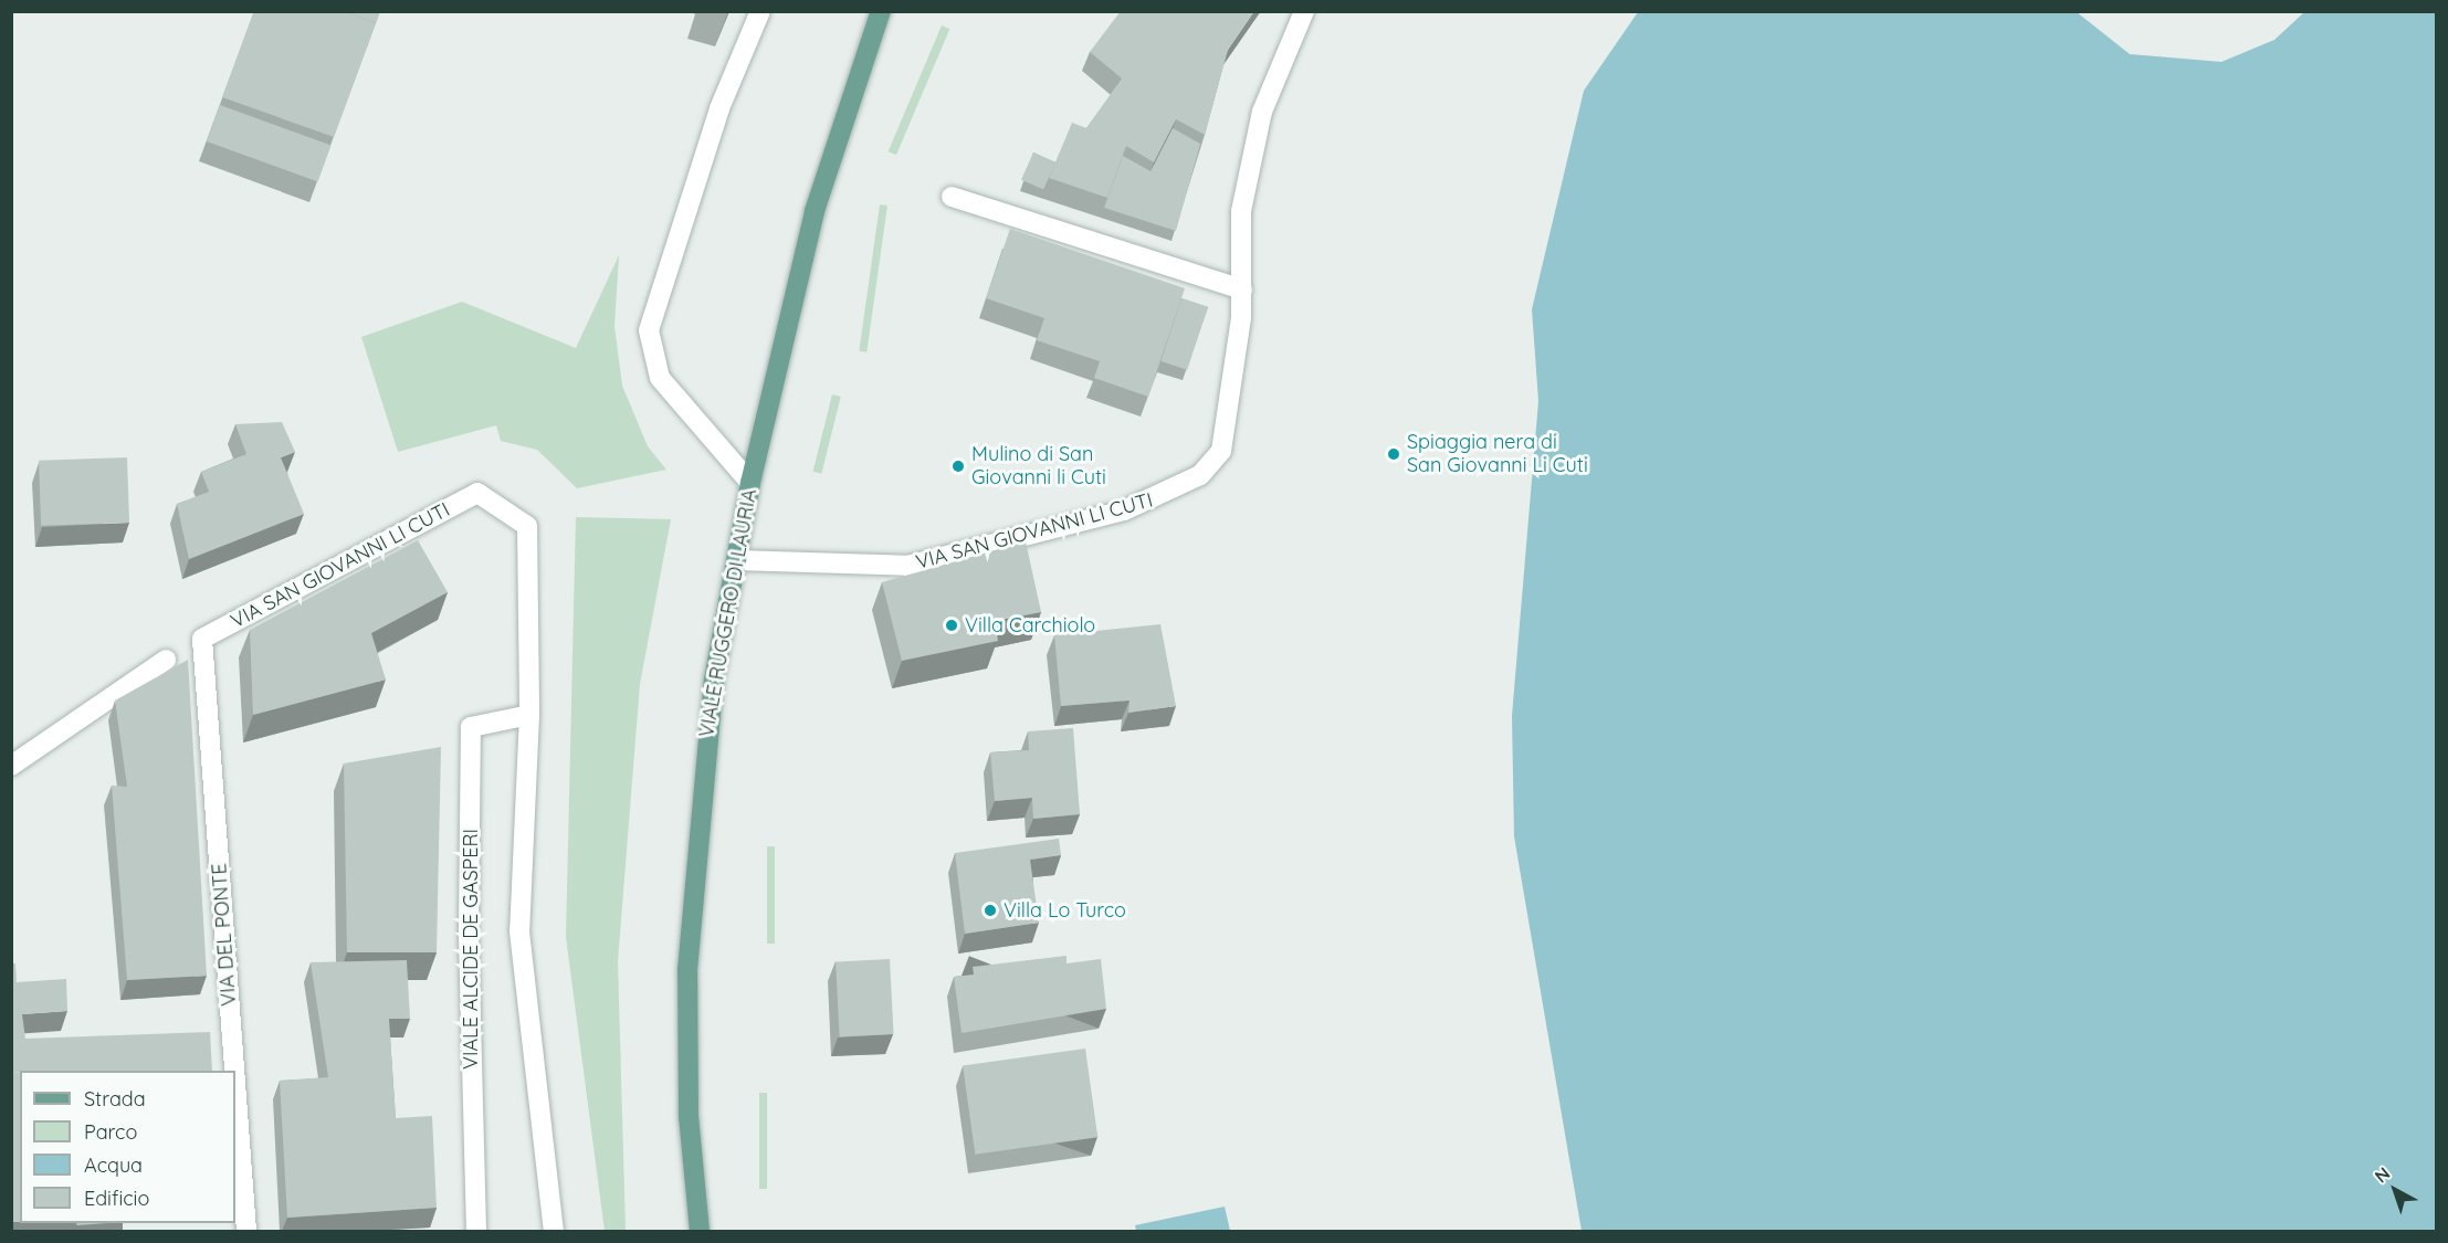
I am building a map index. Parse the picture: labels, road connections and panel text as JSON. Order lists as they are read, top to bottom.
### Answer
{
  "streets": {
    "main road": ["VIALE RUGGERO DI LAURIA"],
    "street": ["VIA SAN GIOVANNI LI CUTI", "VIA DEL PONTE", "VIALE ALCIDE DE GASPERI"]
  },
  "crossings": [
    ["VIA SAN GIOVANNI LI CUTI", "VIALE RUGGERO DI LAURIA"],
    ["VIA SAN GIOVANNI LI CUTI", "VIA DEL PONTE"],
    ["VIA SAN GIOVANNI LI CUTI", "VIALE ALCIDE DE GASPERI"]
  ],
  "places": [
    "Spiaggia nera di San Giovanni Li Cuti",
    "Mulino di San Giovanni li Cuti",
    "Villa Carchiolo",
    "Villa Lo Turco"
  ],
  "legend": [
    "Strada",
    "Parco",
    "Acqua",
    "Edificio"
  ],
  "north": "top left"
}
